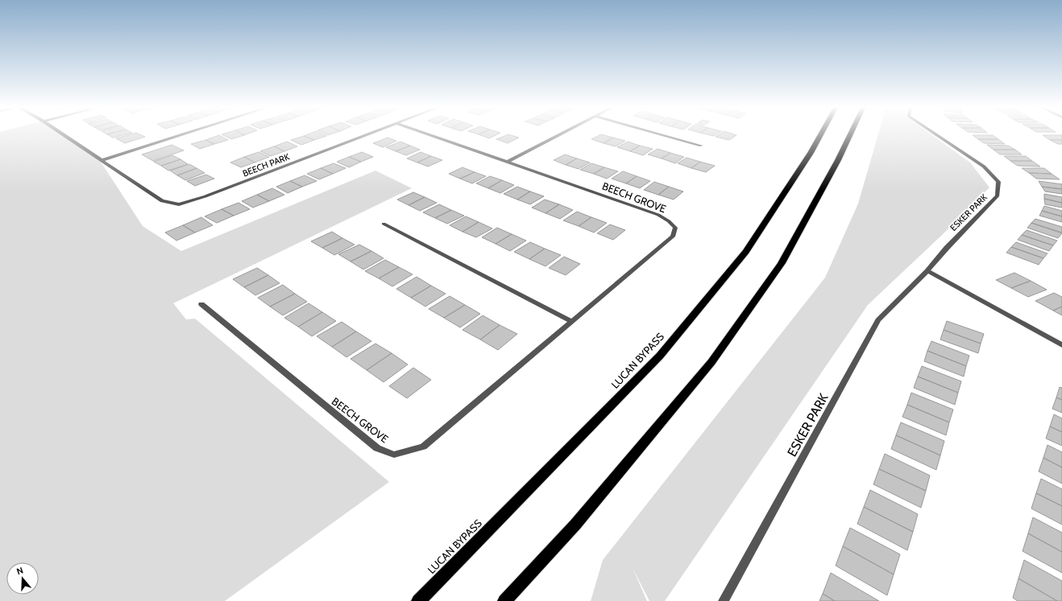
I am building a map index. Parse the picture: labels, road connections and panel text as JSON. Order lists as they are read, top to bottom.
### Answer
{
  "streets": {
    "highway": ["LUCAN BYPASS"],
    "street": ["BEECH PARK", "BEECH GROVE", "ESKER PARK"]
  },
  "north": "top"
}
